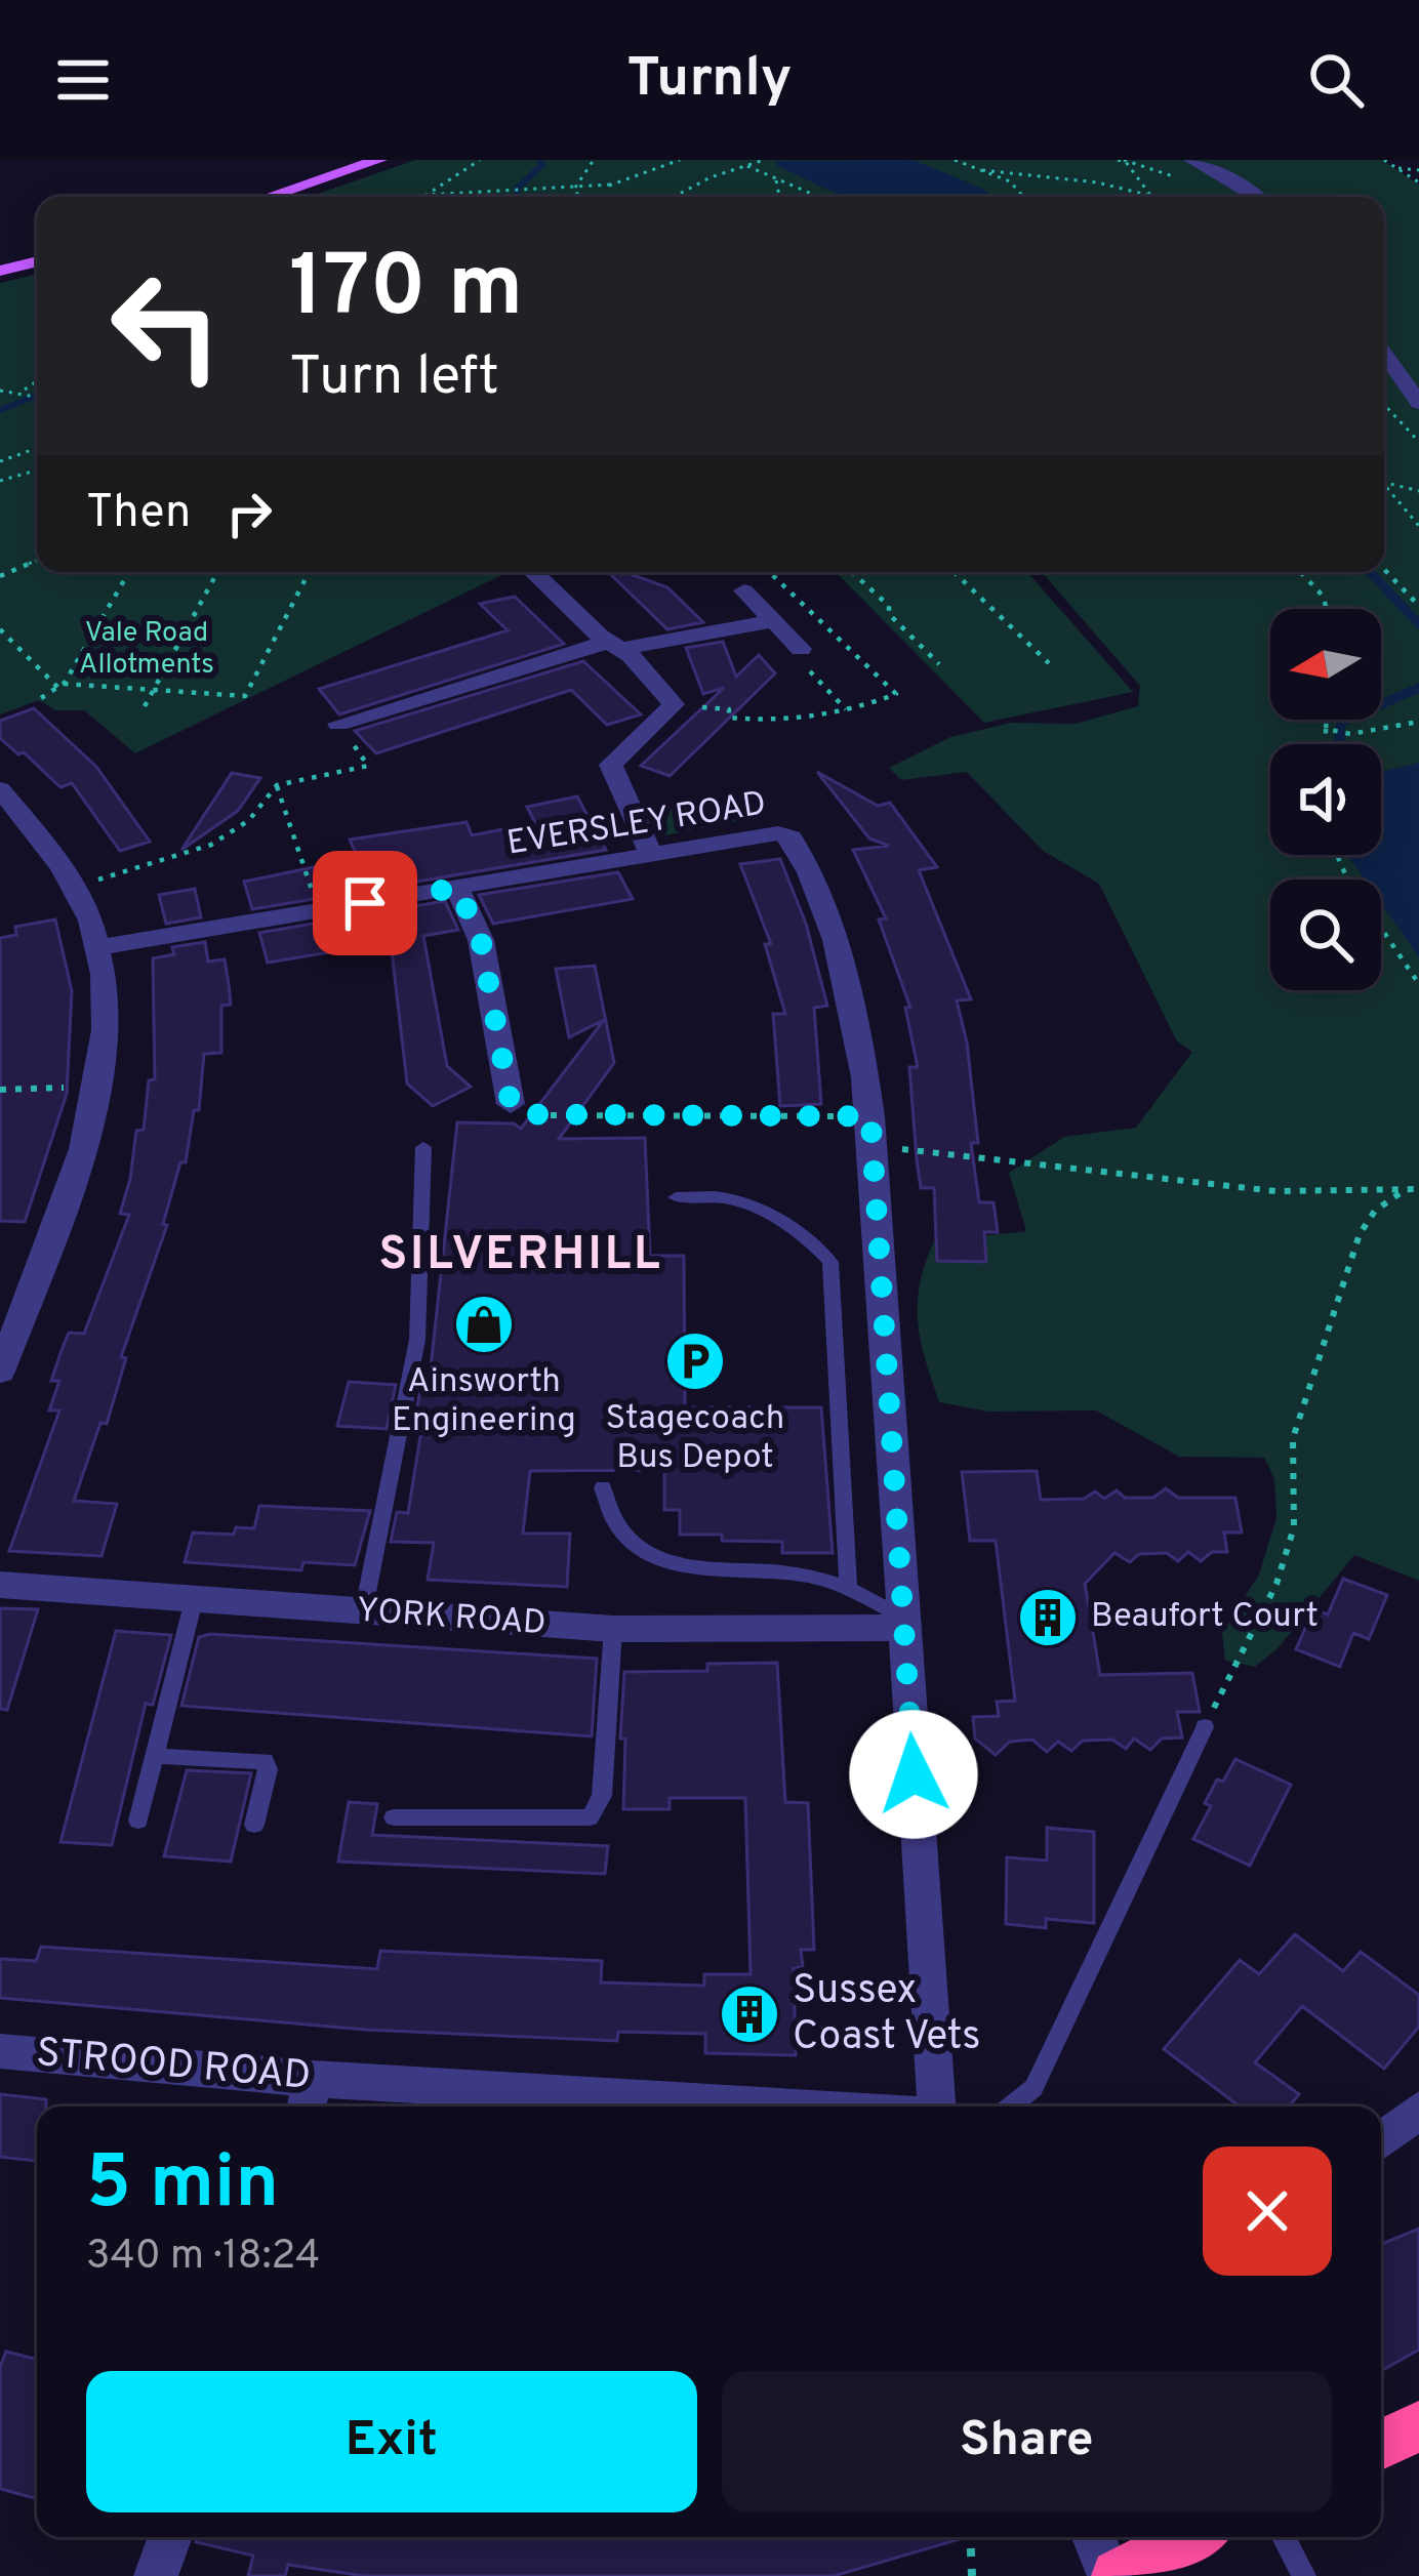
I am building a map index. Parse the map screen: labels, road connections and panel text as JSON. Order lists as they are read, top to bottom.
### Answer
{
  "streets": {
    "street": ["EVERSLEY ROAD", "YORK ROAD", "STROOD ROAD"]
  },
  "districts": ["SILVERHILL"],
  "parks": ["Vale Road Allotments"],
  "places": {
    "shop": ["Ainsworth Engineering"],
    "parking": ["Stagecoach Bus Depot"],
    "building": ["Beaufort Court", "Sussex Coast Vets"]
  },
  "north": "left",
  "page": {
    "header": "Turnly",
    "turn": ["170 m", "Turn left"],
    "then": "Then",
    "heading": ["5 min", "340 m · 18:24"],
    "buttons": ["Exit", "Share"]
  }
}
